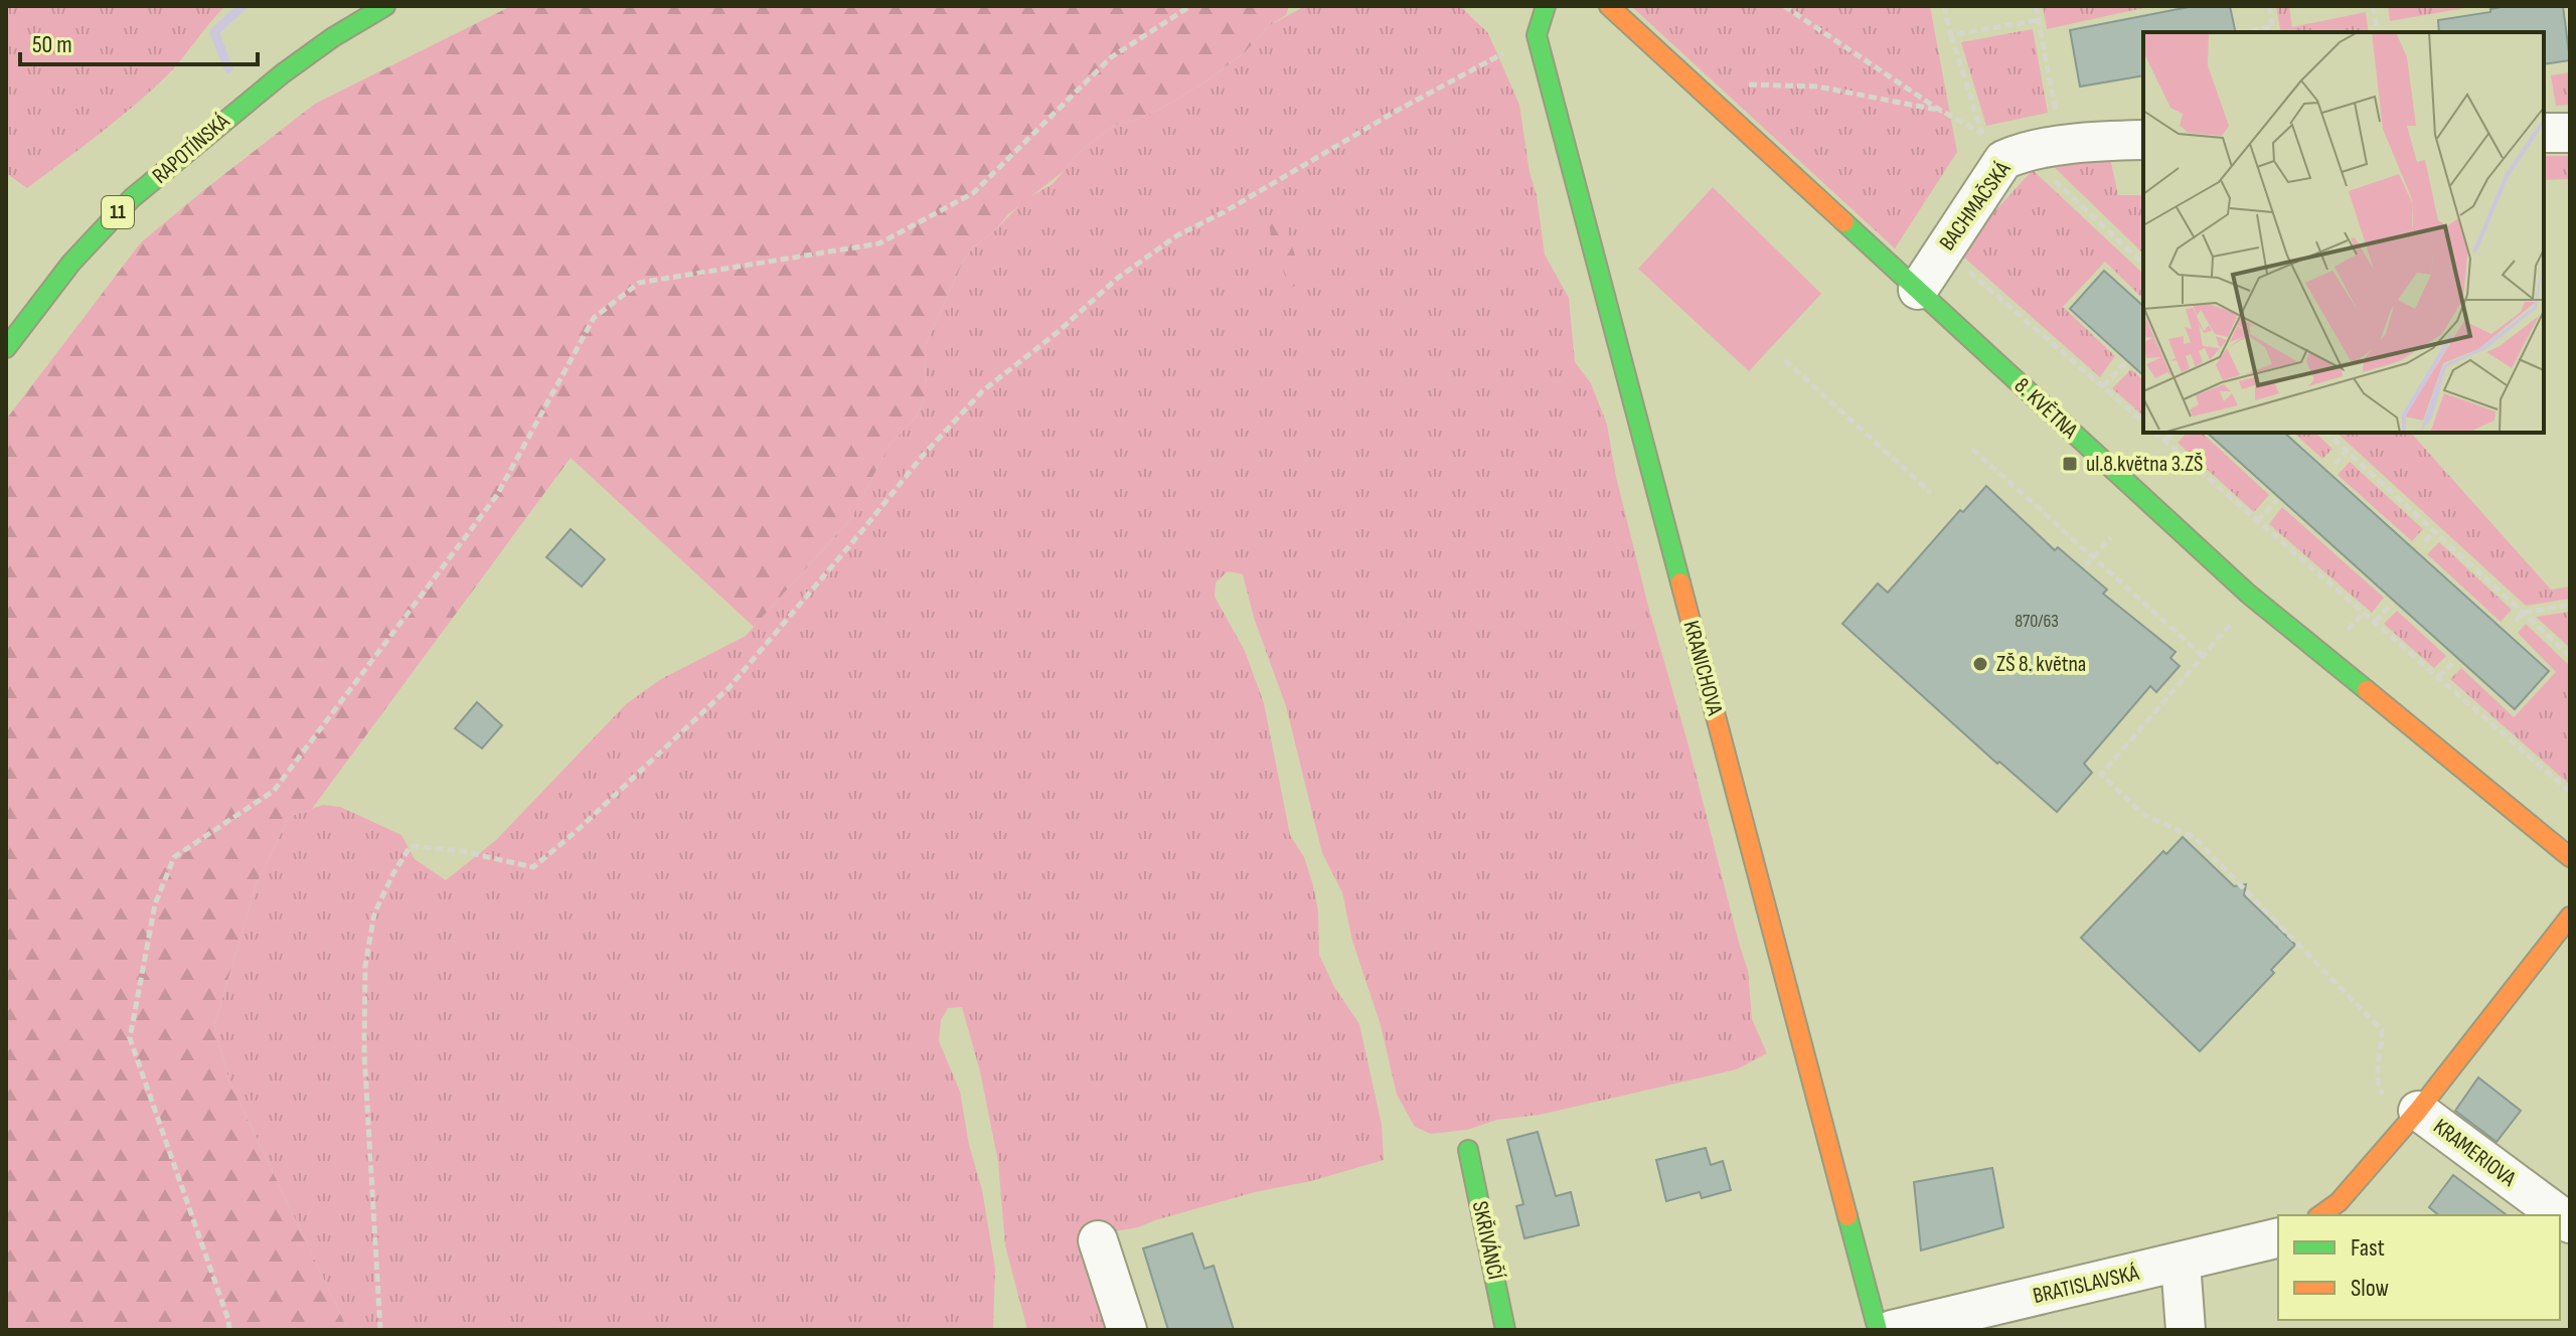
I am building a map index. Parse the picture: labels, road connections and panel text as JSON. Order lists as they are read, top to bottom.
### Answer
{
  "streets": {
    "street": [
      "RAPOTÍNSKÁ",
      "BACHMAČSKÁ",
      "11",
      "8. KVĚTNA",
      "KRANICHOVA",
      "KRAMERIOVA",
      "SKŘIVÁNČÍ",
      "BRATISLAVSKÁ"
    ]
  },
  "crossings": [
    ["BACHMAČSKÁ", "8. KVĚTNA"]
  ],
  "places": {
    "transit": ["ul.8.května 3.ZŠ"],
    "other": ["ZŠ 8. května"]
  },
  "house_numbers": ["870/63"],
  "legend": ["Fast", "Slow"],
  "scale_bar": "50 m"
}
